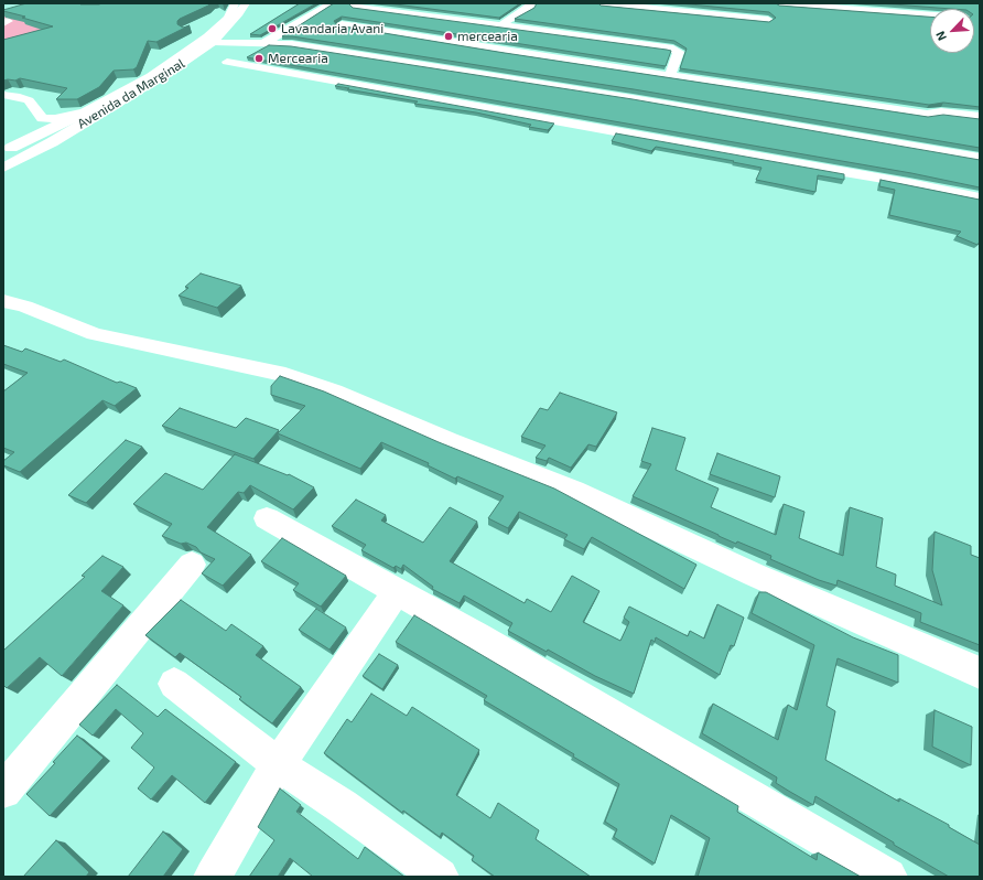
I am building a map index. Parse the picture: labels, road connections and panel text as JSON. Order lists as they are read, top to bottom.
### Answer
{
  "streets": {
    "street": ["Avenida da Marginal"]
  },
  "places": ["Lavandaria Avani", "mercearia", "Mercearia"],
  "north": "bottom left"
}
